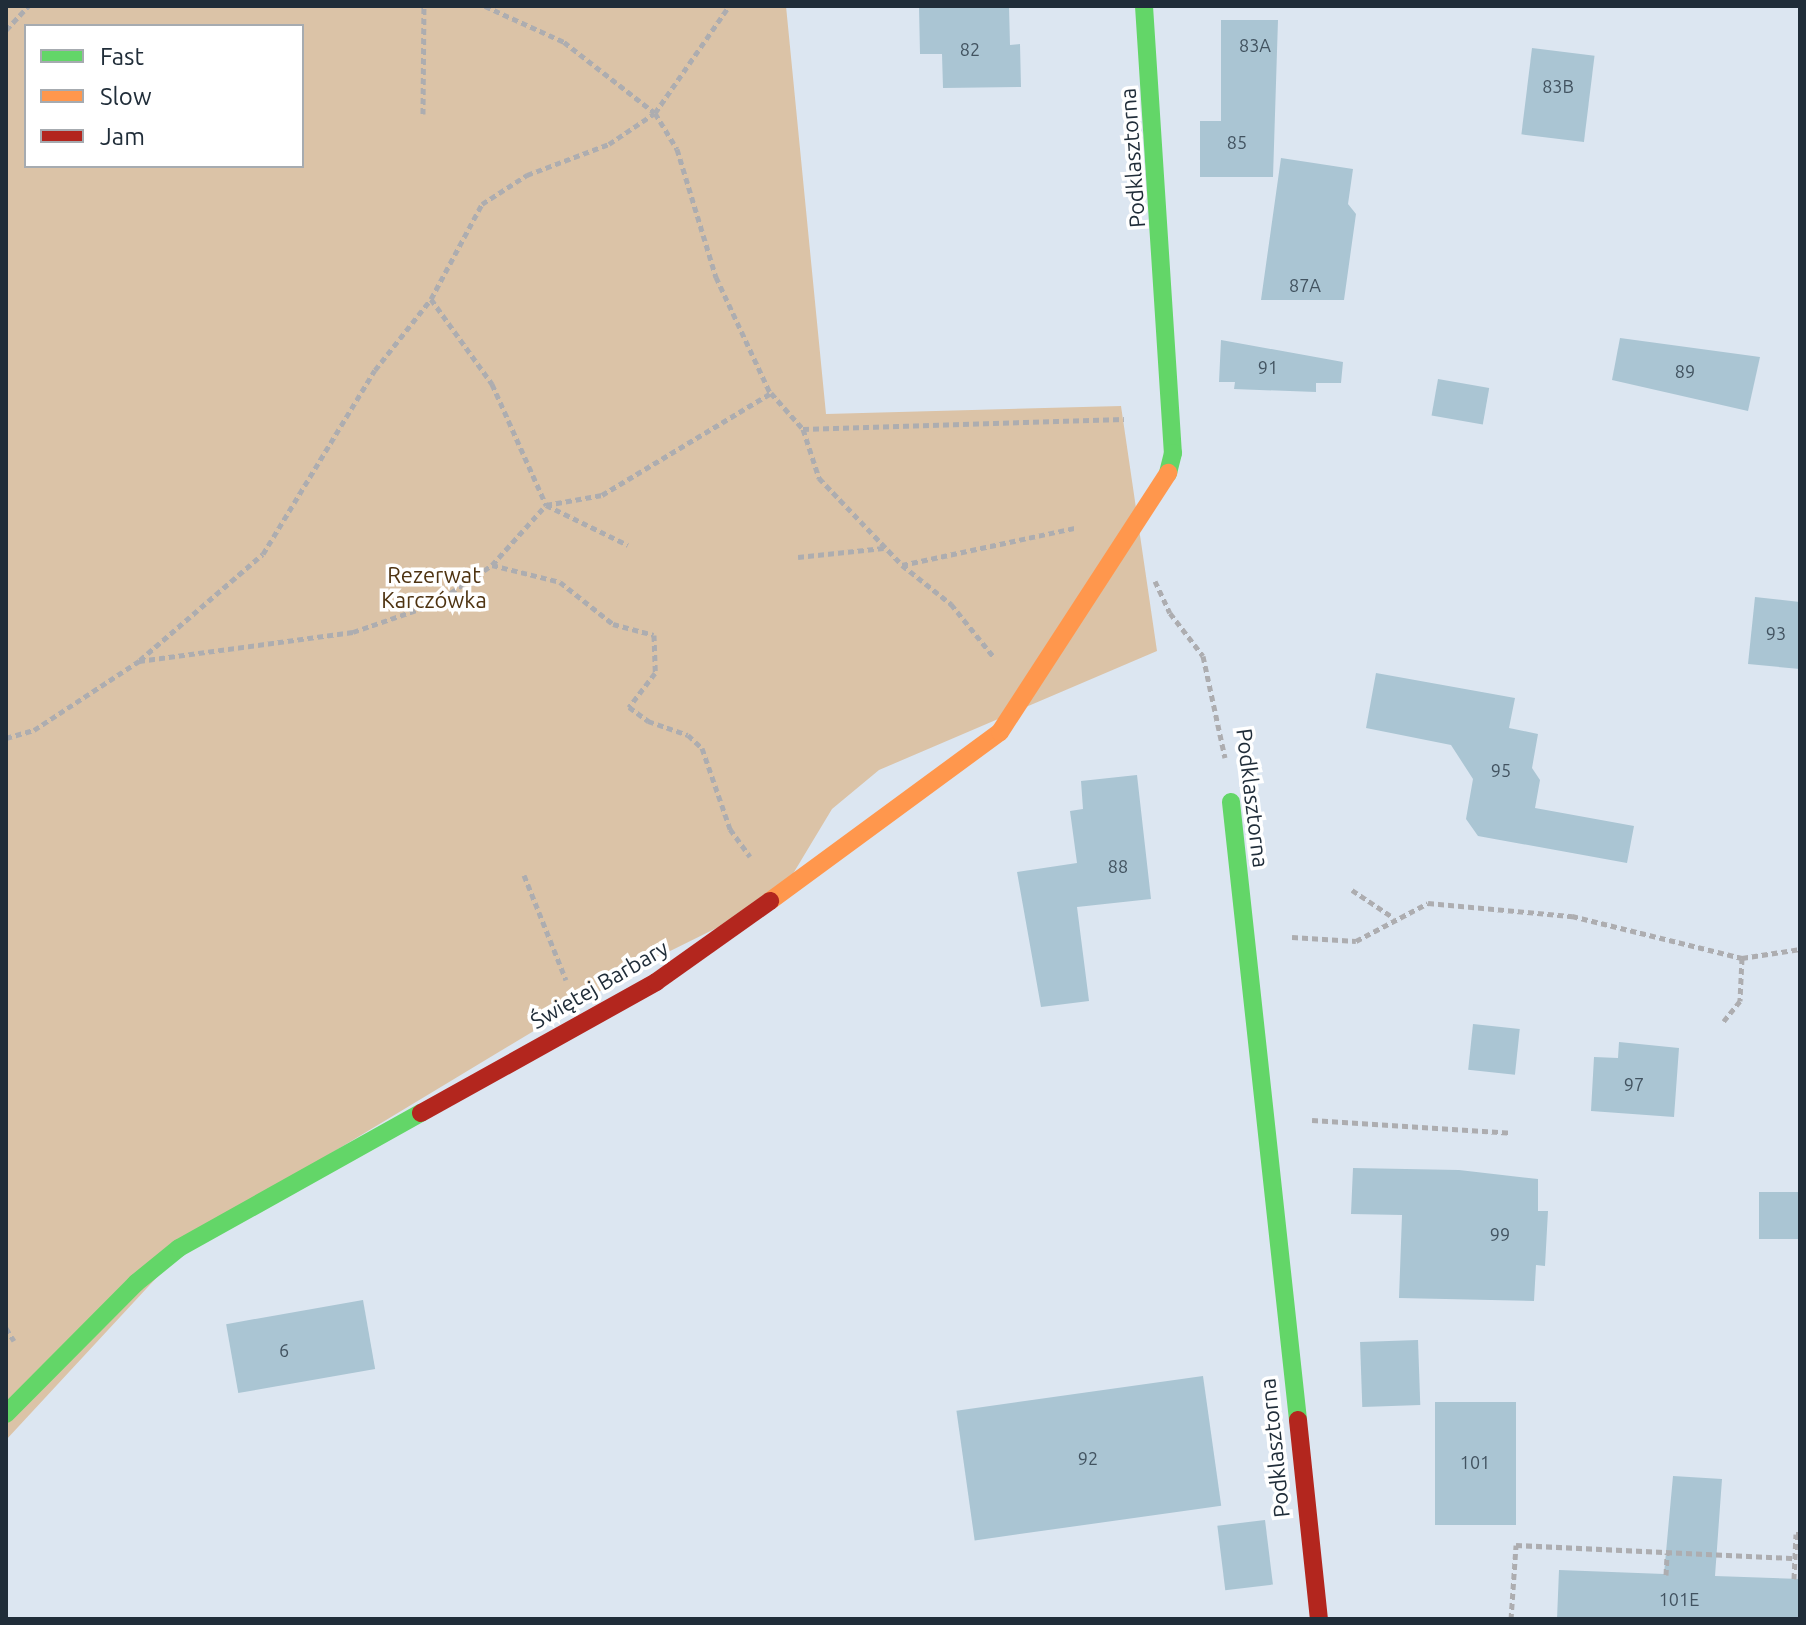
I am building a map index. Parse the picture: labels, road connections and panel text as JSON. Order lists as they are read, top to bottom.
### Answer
{
  "streets": {
    "street": ["Podklasztorna", "Świętej Barbary"]
  },
  "crossings": [
    ["Podklasztorna", "Świętej Barbary"]
  ],
  "parks": ["Rezerwat Karczówka"],
  "house_numbers": [
    "83A",
    "82",
    "83B",
    "85",
    "87A",
    "91",
    "89",
    "93",
    "95",
    "88",
    "97",
    "99",
    "6",
    "92",
    "101",
    "101E"
  ],
  "legend": ["Fast", "Slow", "Jam"]
}
